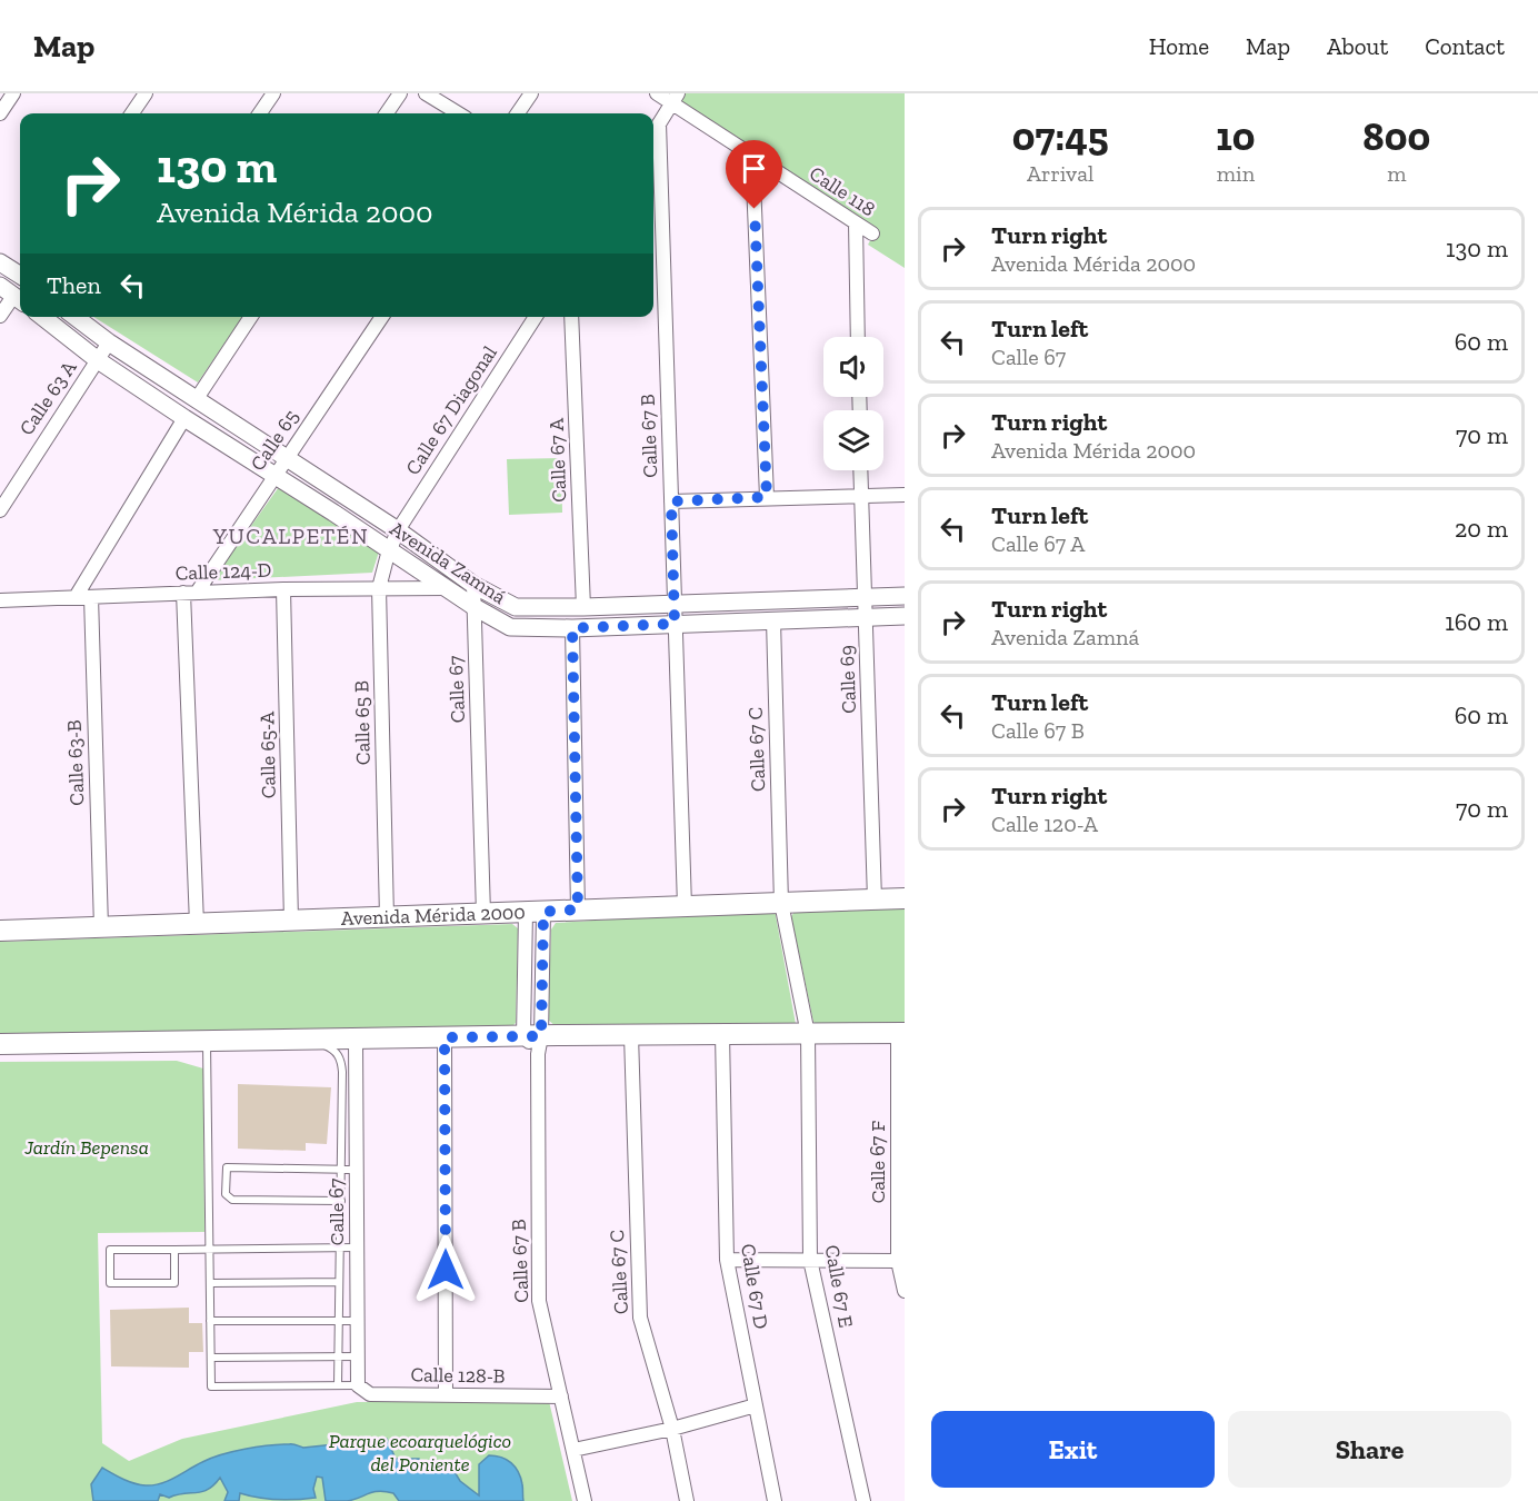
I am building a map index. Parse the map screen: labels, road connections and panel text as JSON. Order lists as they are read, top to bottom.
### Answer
{
  "streets": {
    "main road": ["Avenida Mérida 2000"],
    "street": [
      "Calle 118",
      "Calle 63 A",
      "Calle 67 Diagonal",
      "Calle 67 B",
      "Calle 65",
      "Calle 67 A",
      "Avenida Zamná",
      "Calle 124-D",
      "Calle 69",
      "Calle 67",
      "Calle 65 B",
      "Calle 67 C",
      "Calle 65-A",
      "Calle 63-B",
      "Calle 67 F",
      "Calle 67 D",
      "Calle 67 E",
      "Calle 128-B"
    ]
  },
  "crossings": [
    ["Calle 63 A", "Avenida Zamná"],
    ["Calle 67 Diagonal", "Avenida Zamná"],
    ["Calle 67 Diagonal", "Calle 65 B"],
    ["Calle 67 B", "Avenida Zamná"],
    ["Calle 67 B", "Avenida Mérida 2000"],
    ["Calle 67 B", "Calle 128-B"],
    ["Calle 65", "Avenida Zamná"],
    ["Calle 65", "Calle 124-D"],
    ["Calle 67 A", "Avenida Zamná"],
    ["Avenida Zamná", "Calle 124-D"],
    ["Avenida Zamná", "Calle 69"],
    ["Avenida Zamná", "Calle 67"],
    ["Avenida Zamná", "Calle 65 B"],
    ["Avenida Zamná", "Calle 67 C"],
    ["Calle 124-D", "Calle 65 B"],
    ["Calle 124-D", "Calle 65-A"],
    ["Calle 124-D", "Calle 63-B"],
    ["Calle 69", "Avenida Mérida 2000"],
    ["Calle 67", "Avenida Mérida 2000"],
    ["Calle 67", "Calle 128-B"],
    ["Calle 65 B", "Avenida Mérida 2000"],
    ["Calle 67 C", "Avenida Mérida 2000"],
    ["Calle 67 C", "Calle 67 E"],
    ["Calle 65-A", "Avenida Mérida 2000"],
    ["Calle 63-B", "Avenida Mérida 2000"]
  ],
  "districts": ["YUCALPETÉN"],
  "parks": ["Jardín Bepensa", "Parque ecoarquelógico del Poniente"],
  "page": {
    "header": "Map",
    "nav": [
      "Home",
      "Map",
      "About",
      "Contact"
    ],
    "eta": [
      "07:45",
      "Arrival",
      "10",
      "min",
      "800",
      "m"
    ],
    "turn": ["130 m", "Avenida Mérida 2000"],
    "list": [
      {
        "name": "Turn right",
        "note": "Avenida Mérida 2000",
        "value": "130 m"
      },
      {
        "name": "Turn left",
        "note": "Calle 67",
        "value": "60 m"
      },
      {
        "name": "Turn right",
        "note": "Avenida Mérida 2000",
        "value": "70 m"
      },
      {
        "name": "Turn left",
        "note": "Calle 67 A",
        "value": "20 m"
      },
      {
        "name": "Turn right",
        "note": "Avenida Zamná",
        "value": "160 m"
      },
      {
        "name": "Turn left",
        "note": "Calle 67 B",
        "value": "60 m"
      },
      {
        "name": "Turn right",
        "note": "Calle 120-A",
        "value": "70 m"
      }
    ],
    "then": "Then",
    "buttons": ["Exit", "Share"]
  }
}
